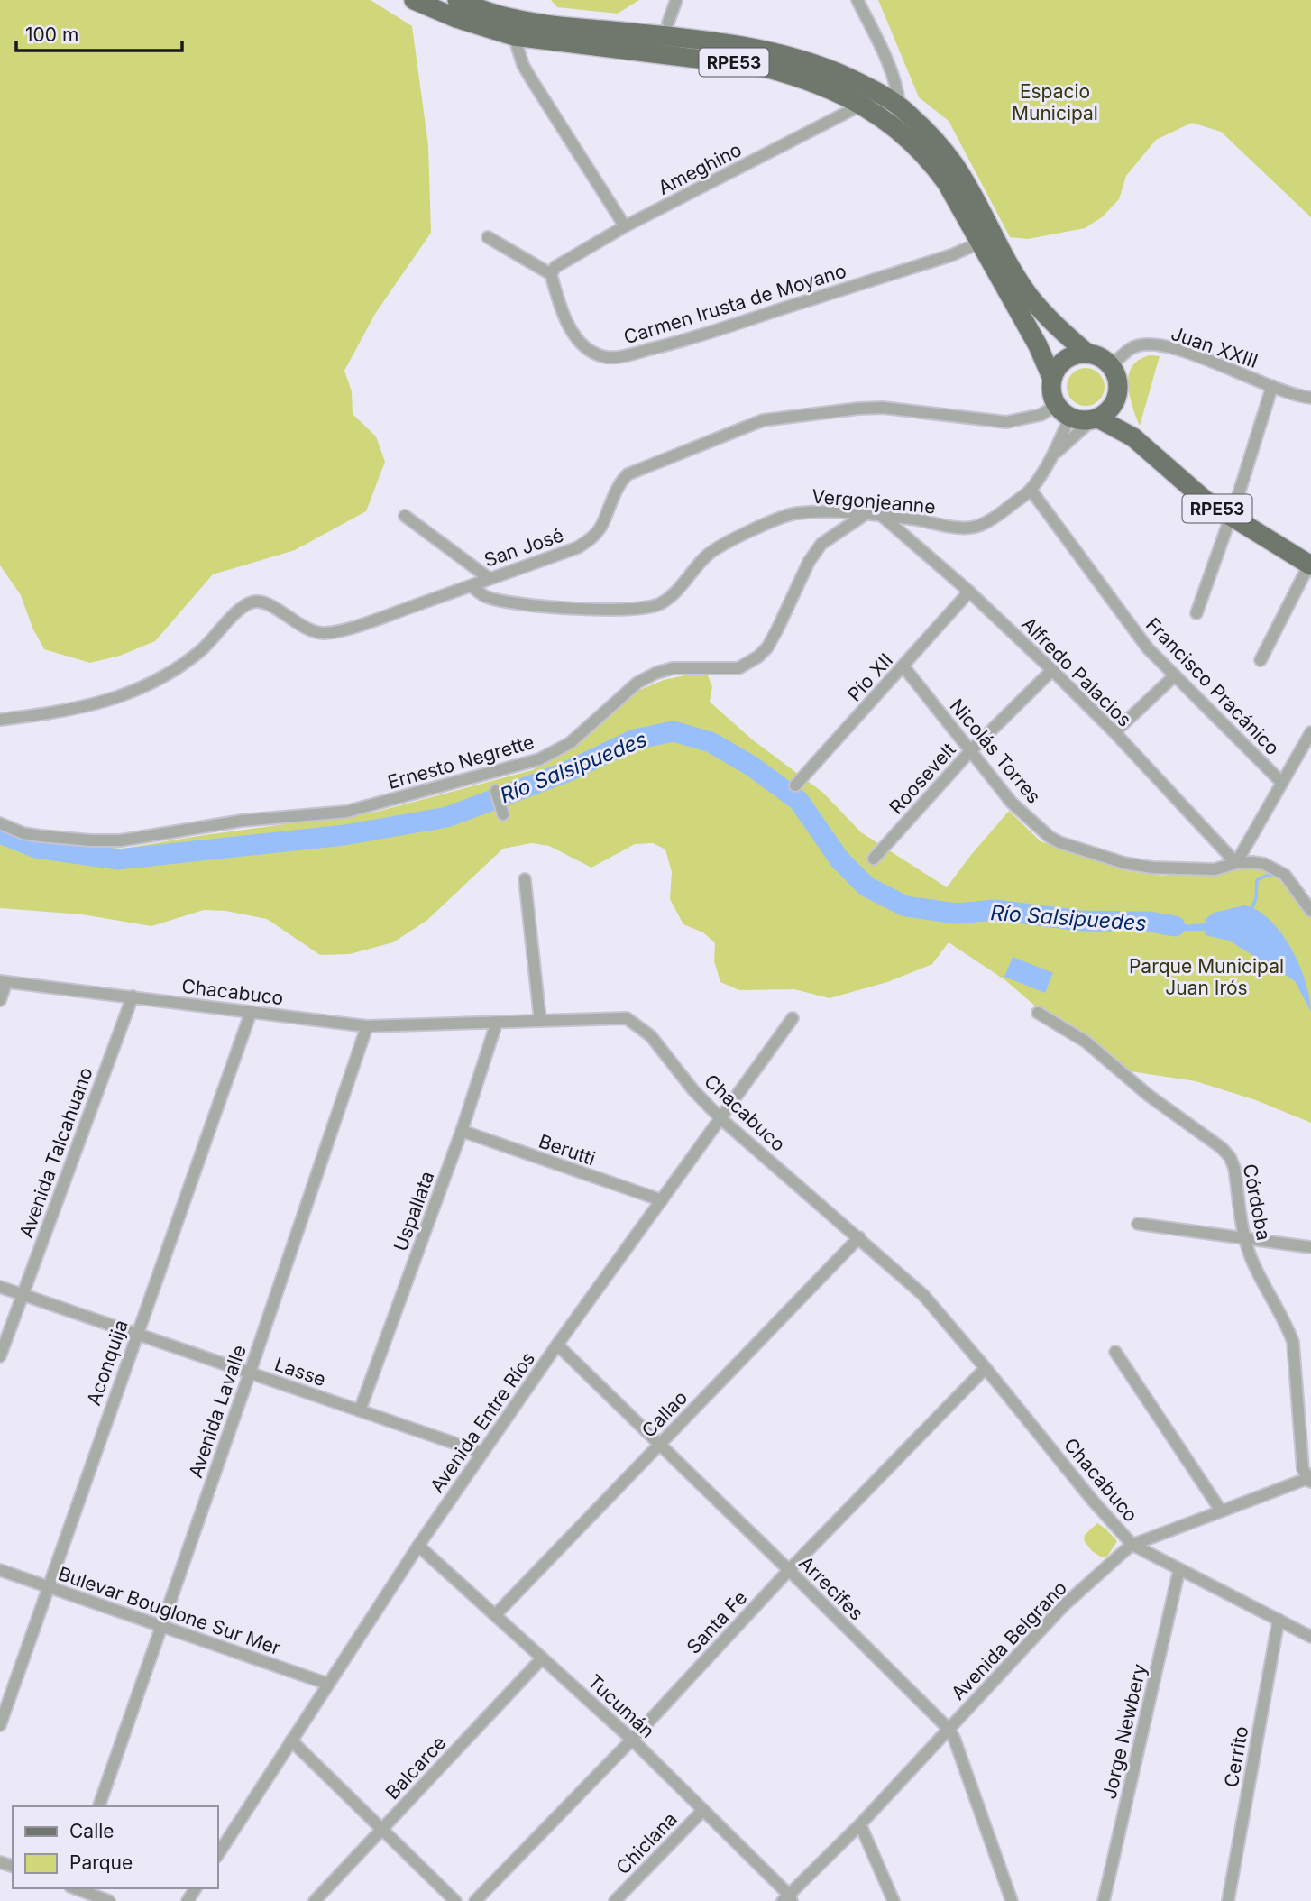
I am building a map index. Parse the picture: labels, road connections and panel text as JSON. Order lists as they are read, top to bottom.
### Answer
{
  "streets": {
    "main road": ["RPE53"],
    "street": [
      "Ameghino",
      "Carmen Irusta de Moyano",
      "Juan XXIII",
      "Vergonjeanne",
      "San José",
      "Alfredo Palacios",
      "Pío XII",
      "Francisco Pracánico",
      "Nicolás Torres",
      "Ernesto Negrette",
      "Roosevelt",
      "Chacabuco",
      "Berutti",
      "Avenida Talcahuano",
      "Córdoba",
      "Uspallata",
      "Aconquija",
      "Lasse",
      "Avenida Lavalle",
      "Callao",
      "Avenida Entre Ríos",
      "Arrecifes",
      "Bulevar Bouglone Sur Mer",
      "Santa Fe",
      "Avenida Belgrano",
      "Tucumán",
      "Jorge Newbery",
      "Cerrito",
      "Balcarce",
      "Chiclana"
    ]
  },
  "crossings": [
    ["RPE53", "Ameghino"],
    ["RPE53", "Carmen Irusta de Moyano"],
    ["RPE53", "Juan XXIII"],
    ["RPE53", "Vergonjeanne"],
    ["RPE53", "San José"],
    ["Ameghino", "Carmen Irusta de Moyano"],
    ["Juan XXIII", "Vergonjeanne"],
    ["Juan XXIII", "San José"],
    ["Vergonjeanne", "San José"],
    ["Vergonjeanne", "Alfredo Palacios"],
    ["Vergonjeanne", "Francisco Pracánico"],
    ["Vergonjeanne", "Ernesto Negrette"],
    ["Alfredo Palacios", "Pío XII"],
    ["Alfredo Palacios", "Nicolás Torres"],
    ["Alfredo Palacios", "Roosevelt"],
    ["Pío XII", "Nicolás Torres"],
    ["Nicolás Torres", "Roosevelt"],
    ["Chacabuco", "Avenida Talcahuano"],
    ["Chacabuco", "Uspallata"],
    ["Chacabuco", "Aconquija"],
    ["Chacabuco", "Avenida Lavalle"],
    ["Chacabuco", "Callao"],
    ["Chacabuco", "Avenida Entre Ríos"],
    ["Chacabuco", "Santa Fe"],
    ["Chacabuco", "Avenida Belgrano"],
    ["Chacabuco", "Jorge Newbery"],
    ["Chacabuco", "Cerrito"],
    ["Berutti", "Uspallata"],
    ["Berutti", "Avenida Entre Ríos"],
    ["Avenida Talcahuano", "Lasse"],
    ["Córdoba", "Avenida Belgrano"],
    ["Uspallata", "Lasse"],
    ["Aconquija", "Lasse"],
    ["Aconquija", "Bulevar Bouglone Sur Mer"],
    ["Lasse", "Avenida Lavalle"],
    ["Lasse", "Avenida Entre Ríos"],
    ["Avenida Lavalle", "Bulevar Bouglone Sur Mer"],
    ["Callao", "Arrecifes"],
    ["Callao", "Tucumán"],
    ["Avenida Entre Ríos", "Arrecifes"],
    ["Avenida Entre Ríos", "Bulevar Bouglone Sur Mer"],
    ["Avenida Entre Ríos", "Tucumán"],
    ["Arrecifes", "Santa Fe"],
    ["Arrecifes", "Avenida Belgrano"],
    ["Santa Fe", "Tucumán"],
    ["Avenida Belgrano", "Tucumán"],
    ["Tucumán", "Balcarce"],
    ["Tucumán", "Chiclana"]
  ],
  "water": ["Río Salsipuedes"],
  "parks": ["Espacio Municipal", "Parque Municipal Juan Irós"],
  "legend": ["Calle", "Parque"],
  "scale_bar": "100 m"
}
